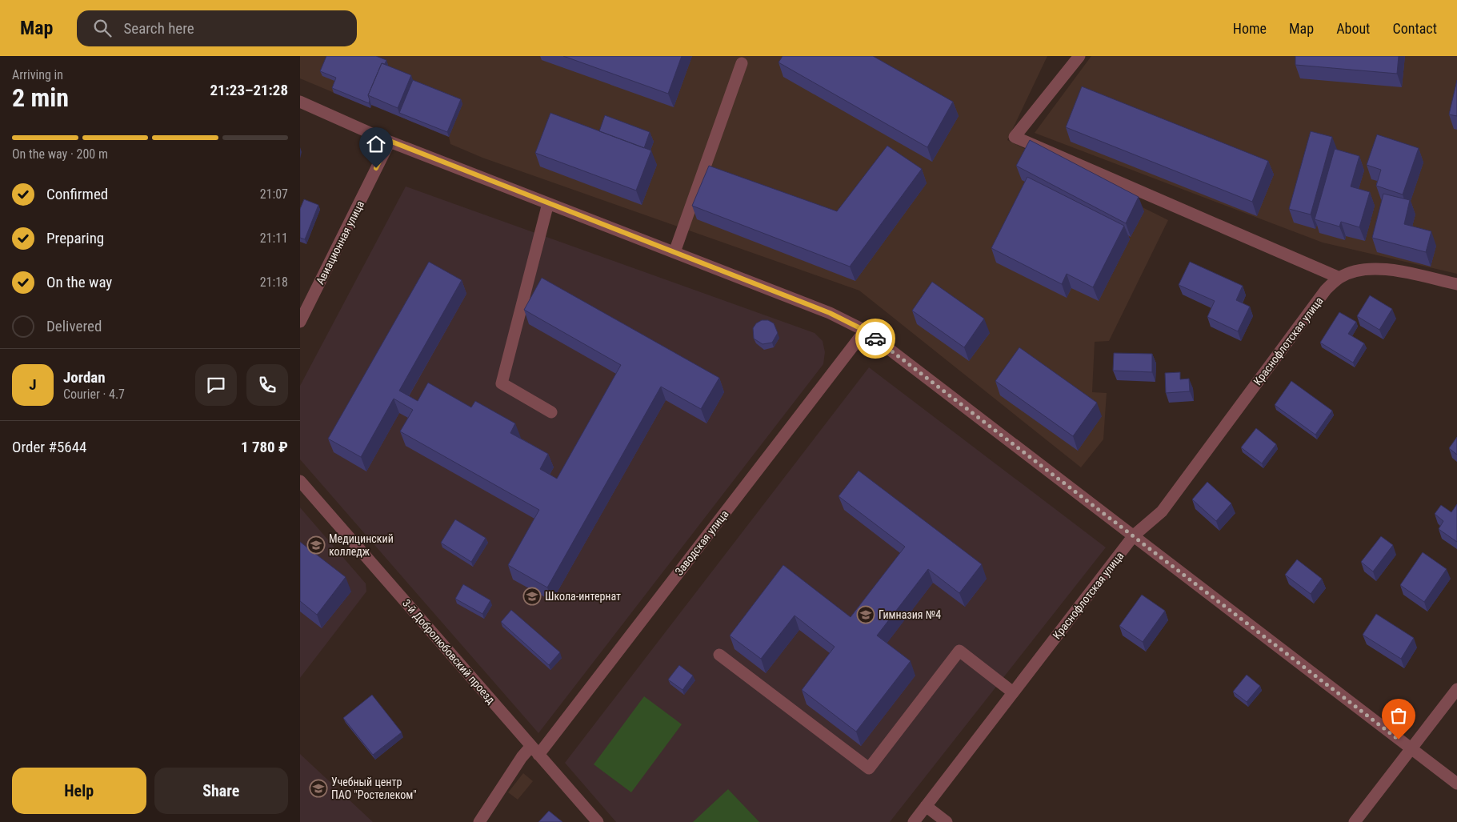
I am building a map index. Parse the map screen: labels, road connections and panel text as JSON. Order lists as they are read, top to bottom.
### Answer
{
  "streets": {
    "street": [
      "Авиационная улица",
      "Краснофлотская улица",
      "Заводская улица",
      "3-й Добролюбовский проезд"
    ]
  },
  "crossings": [
    ["Заводская улица", "3-й Добролюбовский проезд"]
  ],
  "places": {
    "school or university": [
      "Медицинский колледж",
      "Школа-интернат",
      "Гимназия №4",
      "Учебный центр ПАО \"Ростелеком\""
    ]
  },
  "page": {
    "header": "Map",
    "search": "Search here",
    "nav": [
      "Home",
      "Map",
      "About",
      "Contact"
    ],
    "heading": ["2 min", "Arriving in", "21:23–21:28"],
    "panel": [
      "Jordan",
      "Courier · 4.7",
      "Order #5644",
      "1 780 ₽"
    ],
    "bar": "On the way · 200 m",
    "list": [
      ["Confirmed", "21:07"],
      ["Preparing", "21:11"],
      ["On the way", "21:18"],
      "Delivered"
    ],
    "round": "J",
    "buttons": ["Help", "Share"]
  }
}
